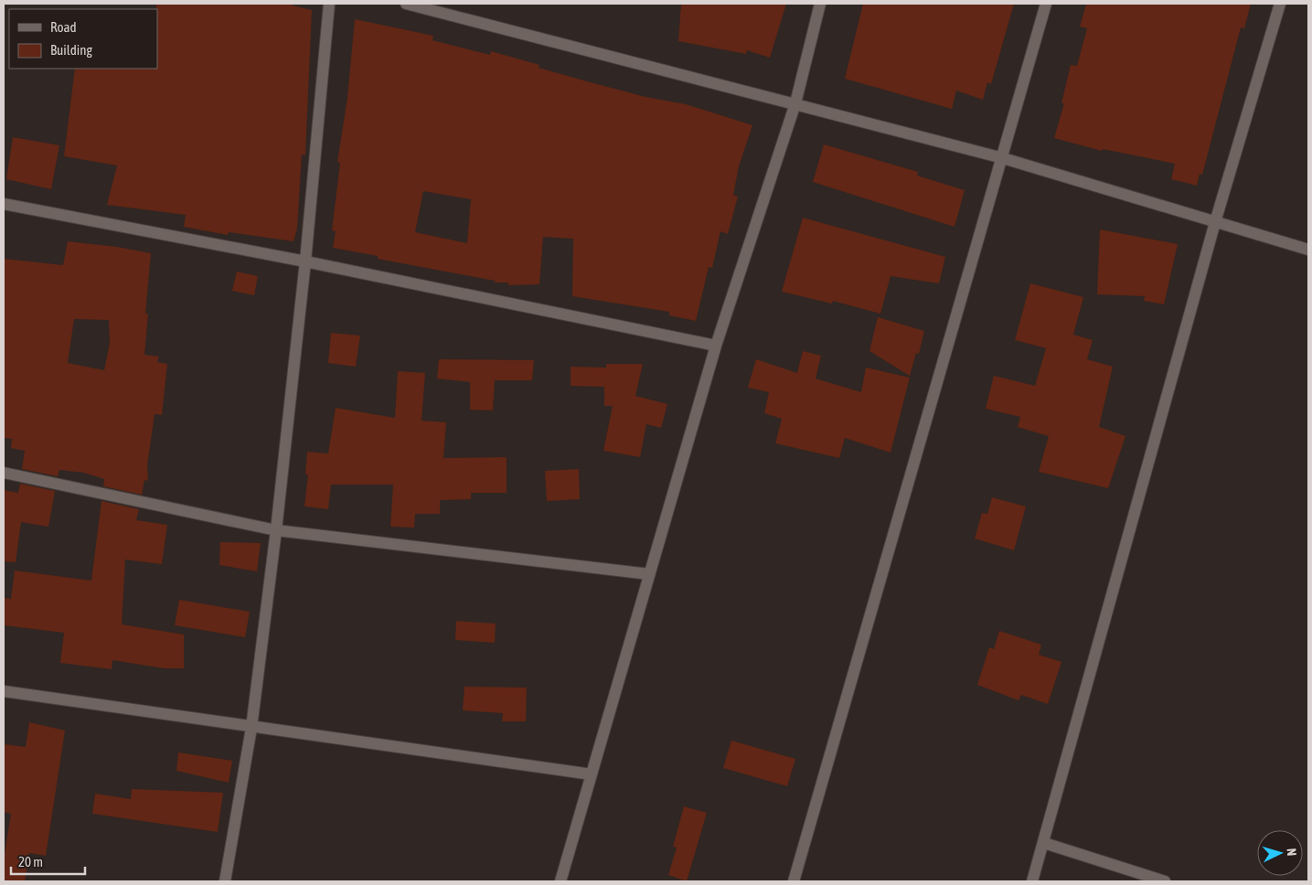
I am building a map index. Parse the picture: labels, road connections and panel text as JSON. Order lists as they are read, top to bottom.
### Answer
{
  "legend": ["Road", "Building"],
  "scale_bar": "20 m",
  "north": "right"
}
